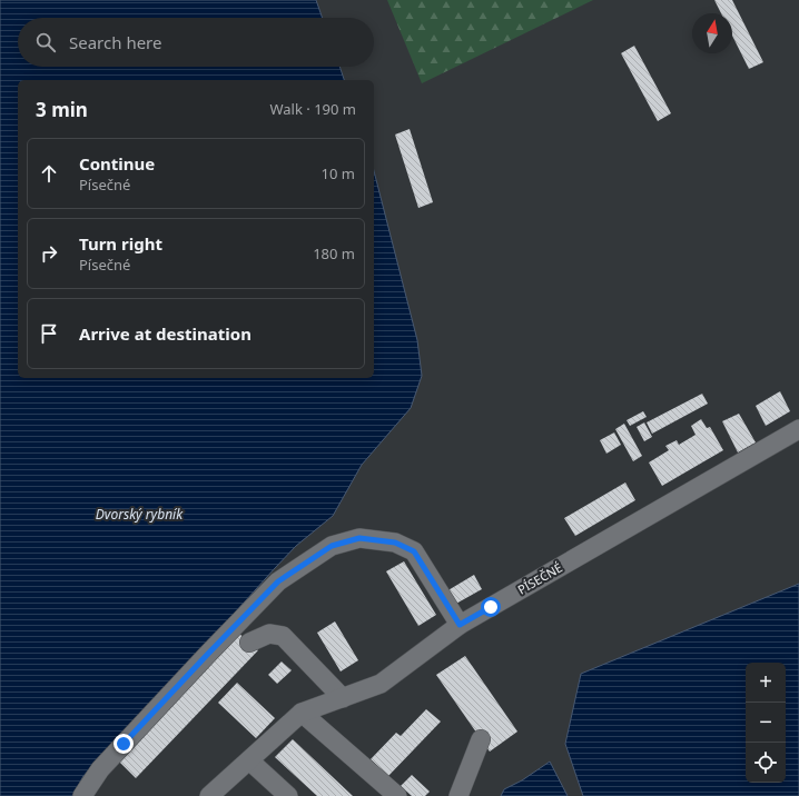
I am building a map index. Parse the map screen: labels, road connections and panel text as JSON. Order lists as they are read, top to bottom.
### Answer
{
  "streets": {
    "street": ["PÍSEČNÉ"]
  },
  "water": ["Dvorský rybník"],
  "north": "top",
  "page": {
    "search": "Search here",
    "heading": ["3 min", "Walk · 190 m"],
    "list": [
      ["Continue", "Písečné", "10 m"],
      ["Turn right", "Písečné", "180 m"],
      "Arrive at destination"
    ],
    "map_buttons": ["+", "−"]
  }
}
